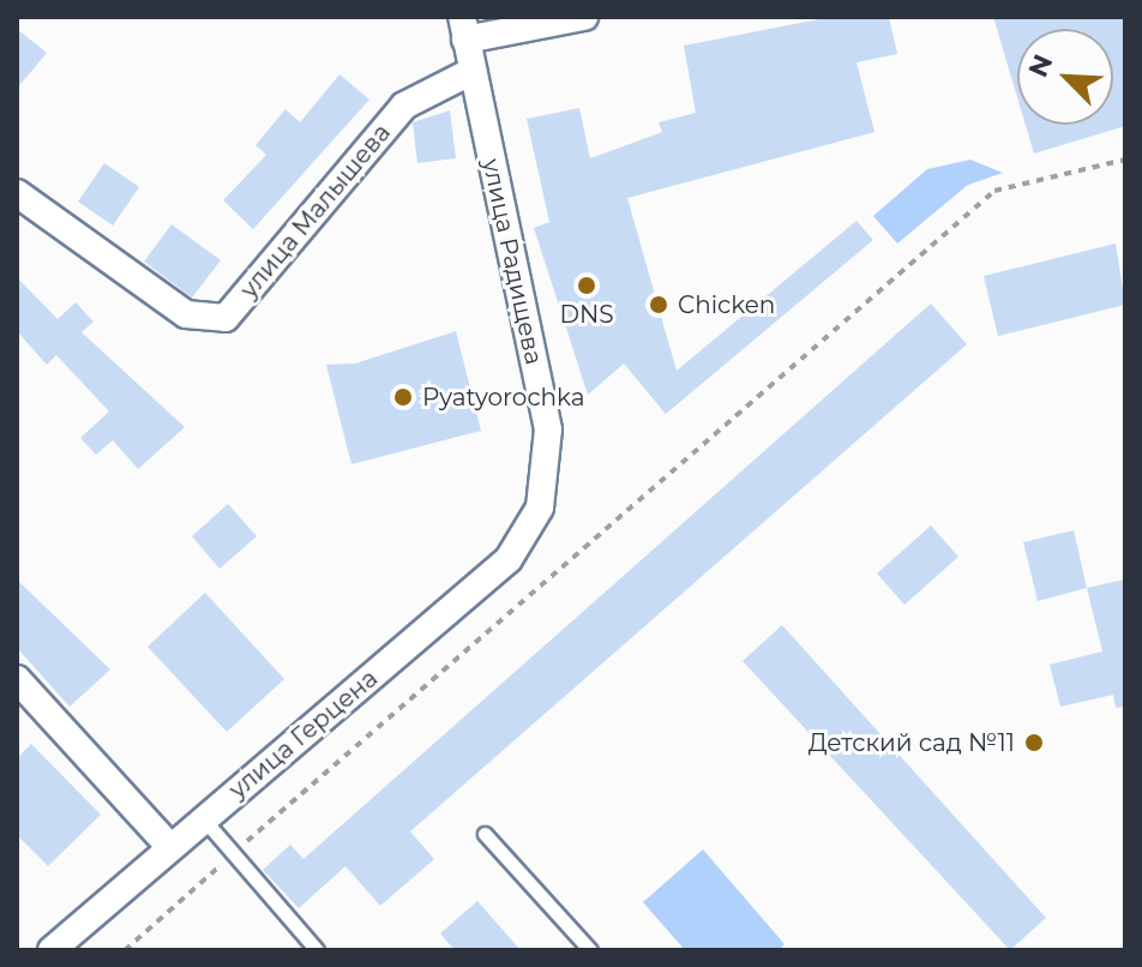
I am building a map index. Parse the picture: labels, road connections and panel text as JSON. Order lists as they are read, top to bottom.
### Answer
{
  "streets": {
    "street": ["улица Малышева", "улица Радищева", "улица Герцена"]
  },
  "crossings": [
    ["улица Малышева", "улица Радищева"],
    ["улица Радищева", "улица Герцена"]
  ],
  "places": [
    "DNS",
    "Chicken",
    "Pyatyorochka",
    "Детский сад №11"
  ],
  "north": "top left"
}
